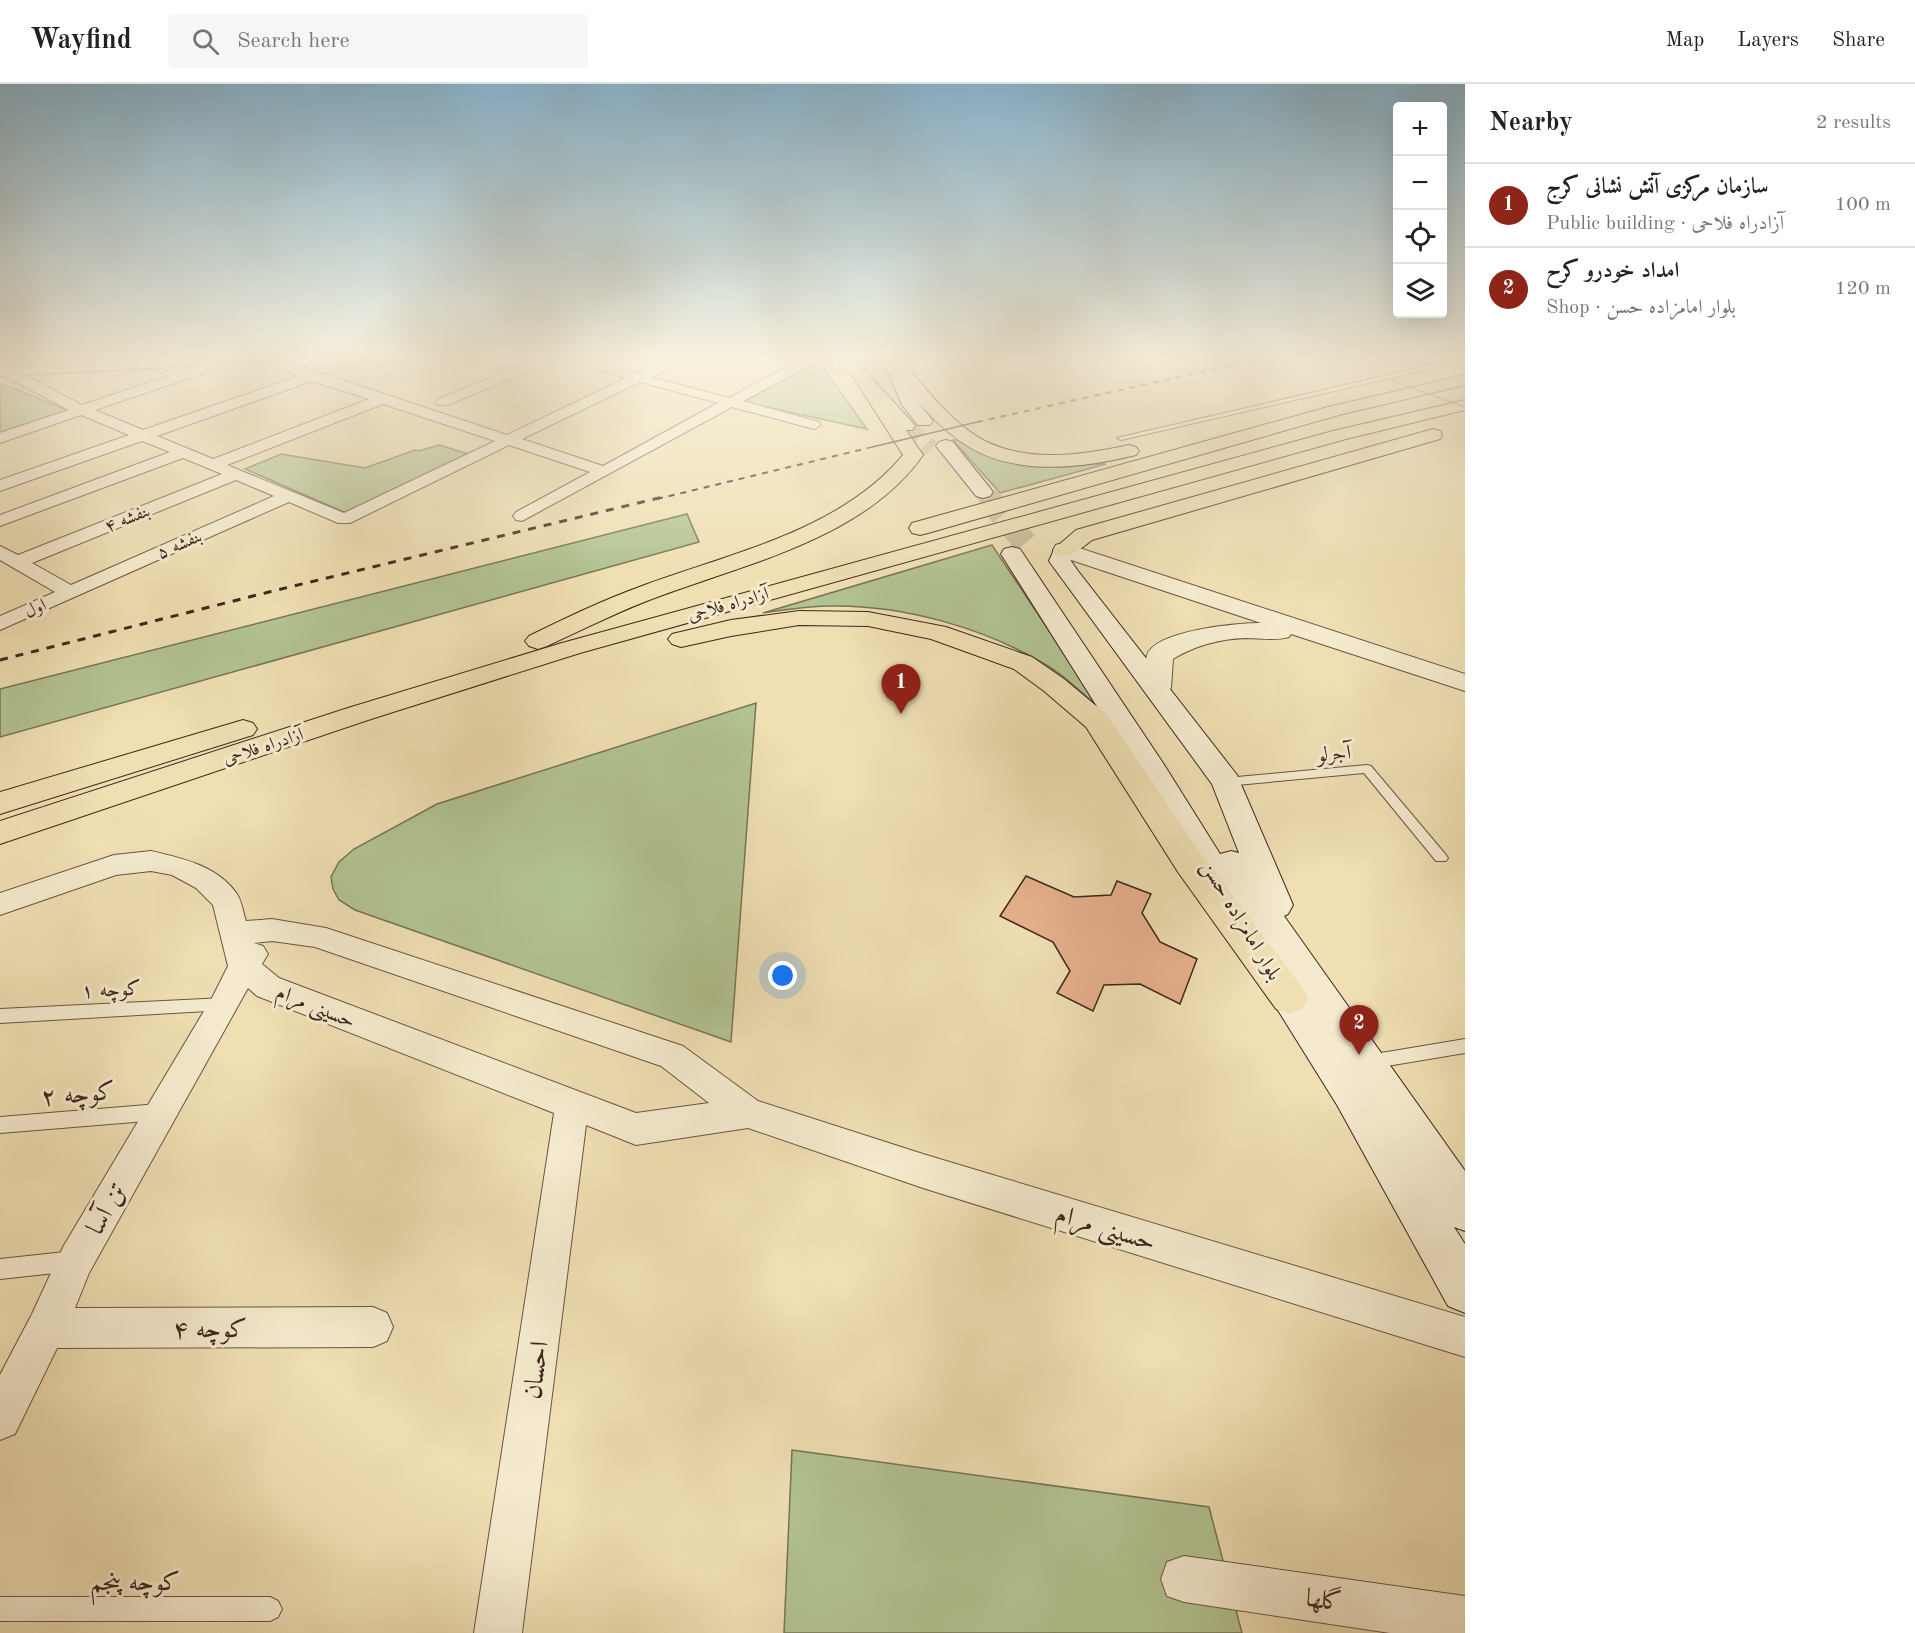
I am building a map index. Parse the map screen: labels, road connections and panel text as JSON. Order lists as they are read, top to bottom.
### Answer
{
  "streets": {
    "highway": ["آزادراه فلاحی"],
    "main road": ["بلوار امامزاده حسن"],
    "street": [
      "بنفشه ۴",
      "بنفشه ۵",
      "اول",
      "حسینی مرام",
      "تن آسا",
      "کوچه ۴",
      "احسان",
      "گلها"
    ],
    "lane": [
      "آجرلو",
      "کوچه ۱",
      "کوچه ۲",
      "کوچه پنجم"
    ]
  },
  "crossings": [
    ["بنفشه ۵", "اول"],
    ["کوچه ۱", "تن آسا"],
    ["حسینی مرام", "تن آسا"],
    ["حسینی مرام", "احسان"],
    ["کوچه ۲", "تن آسا"],
    ["تن آسا", "کوچه ۴"]
  ],
  "page": {
    "header": "Wayfind",
    "search": "Search here",
    "nav": ["Map", "Layers", "Share"],
    "heading": ["Nearby", "2 results"],
    "map_buttons": ["+", "−"],
    "list": [
      {
        "mark": "1",
        "name": "سازمان مرکزی آتش نشانی کرج",
        "note": "Public building · آزادراه فلاحی",
        "value": "100 m"
      },
      {
        "mark": "2",
        "name": "امداد خودرو کرح",
        "note": "Shop · بلوار امامزاده حسن",
        "value": "120 m"
      }
    ],
    "pins": ["1", "2"]
  }
}
